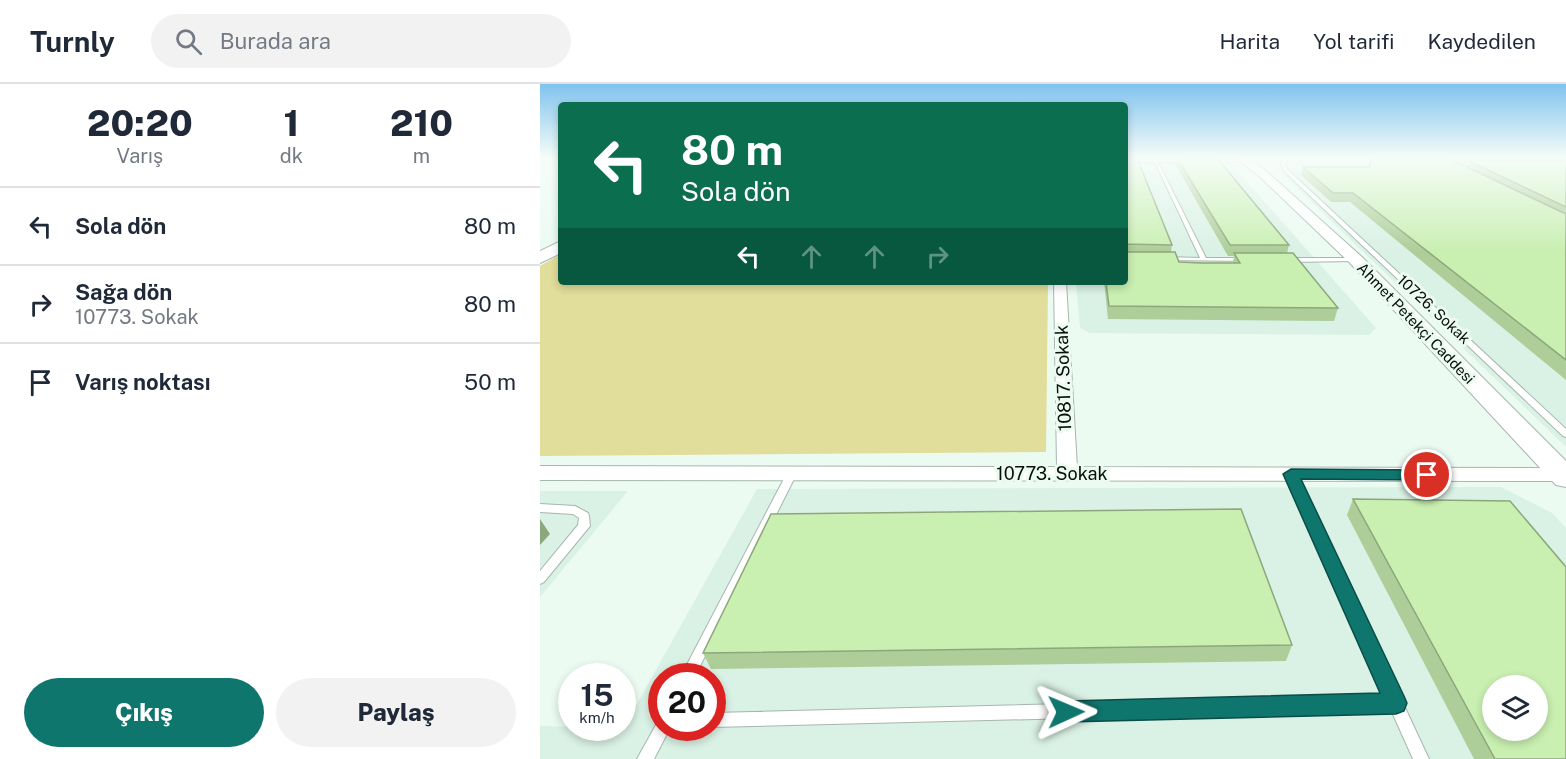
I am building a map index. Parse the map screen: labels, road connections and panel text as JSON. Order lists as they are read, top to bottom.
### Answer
{
  "streets": {
    "street": ["Ahmet Petekçi Caddesi", "10817. Sokak", "10773. Sokak"],
    "lane": ["10726. Sokak"]
  },
  "crossings": [
    ["Ahmet Petekçi Caddesi", "10773. Sokak"],
    ["10817. Sokak", "10773. Sokak"]
  ],
  "page": {
    "header": "Turnly",
    "search": "Burada ara",
    "nav": ["Harita", "Yol tarifi", "Kaydedilen"],
    "eta": [
      "20:20",
      "Varış",
      "1",
      "dk",
      "210",
      "m"
    ],
    "turn": ["80 m", "Sola dön"],
    "list": [
      {
        "name": "Sola dön",
        "value": "80 m"
      },
      {
        "name": "Sağa dön",
        "note": "10773. Sokak",
        "value": "80 m"
      },
      {
        "name": "Varış noktası",
        "value": "50 m"
      }
    ],
    "speed": "15 km/h",
    "limit": "20",
    "buttons": ["Çıkış", "Paylaş"]
  }
}
